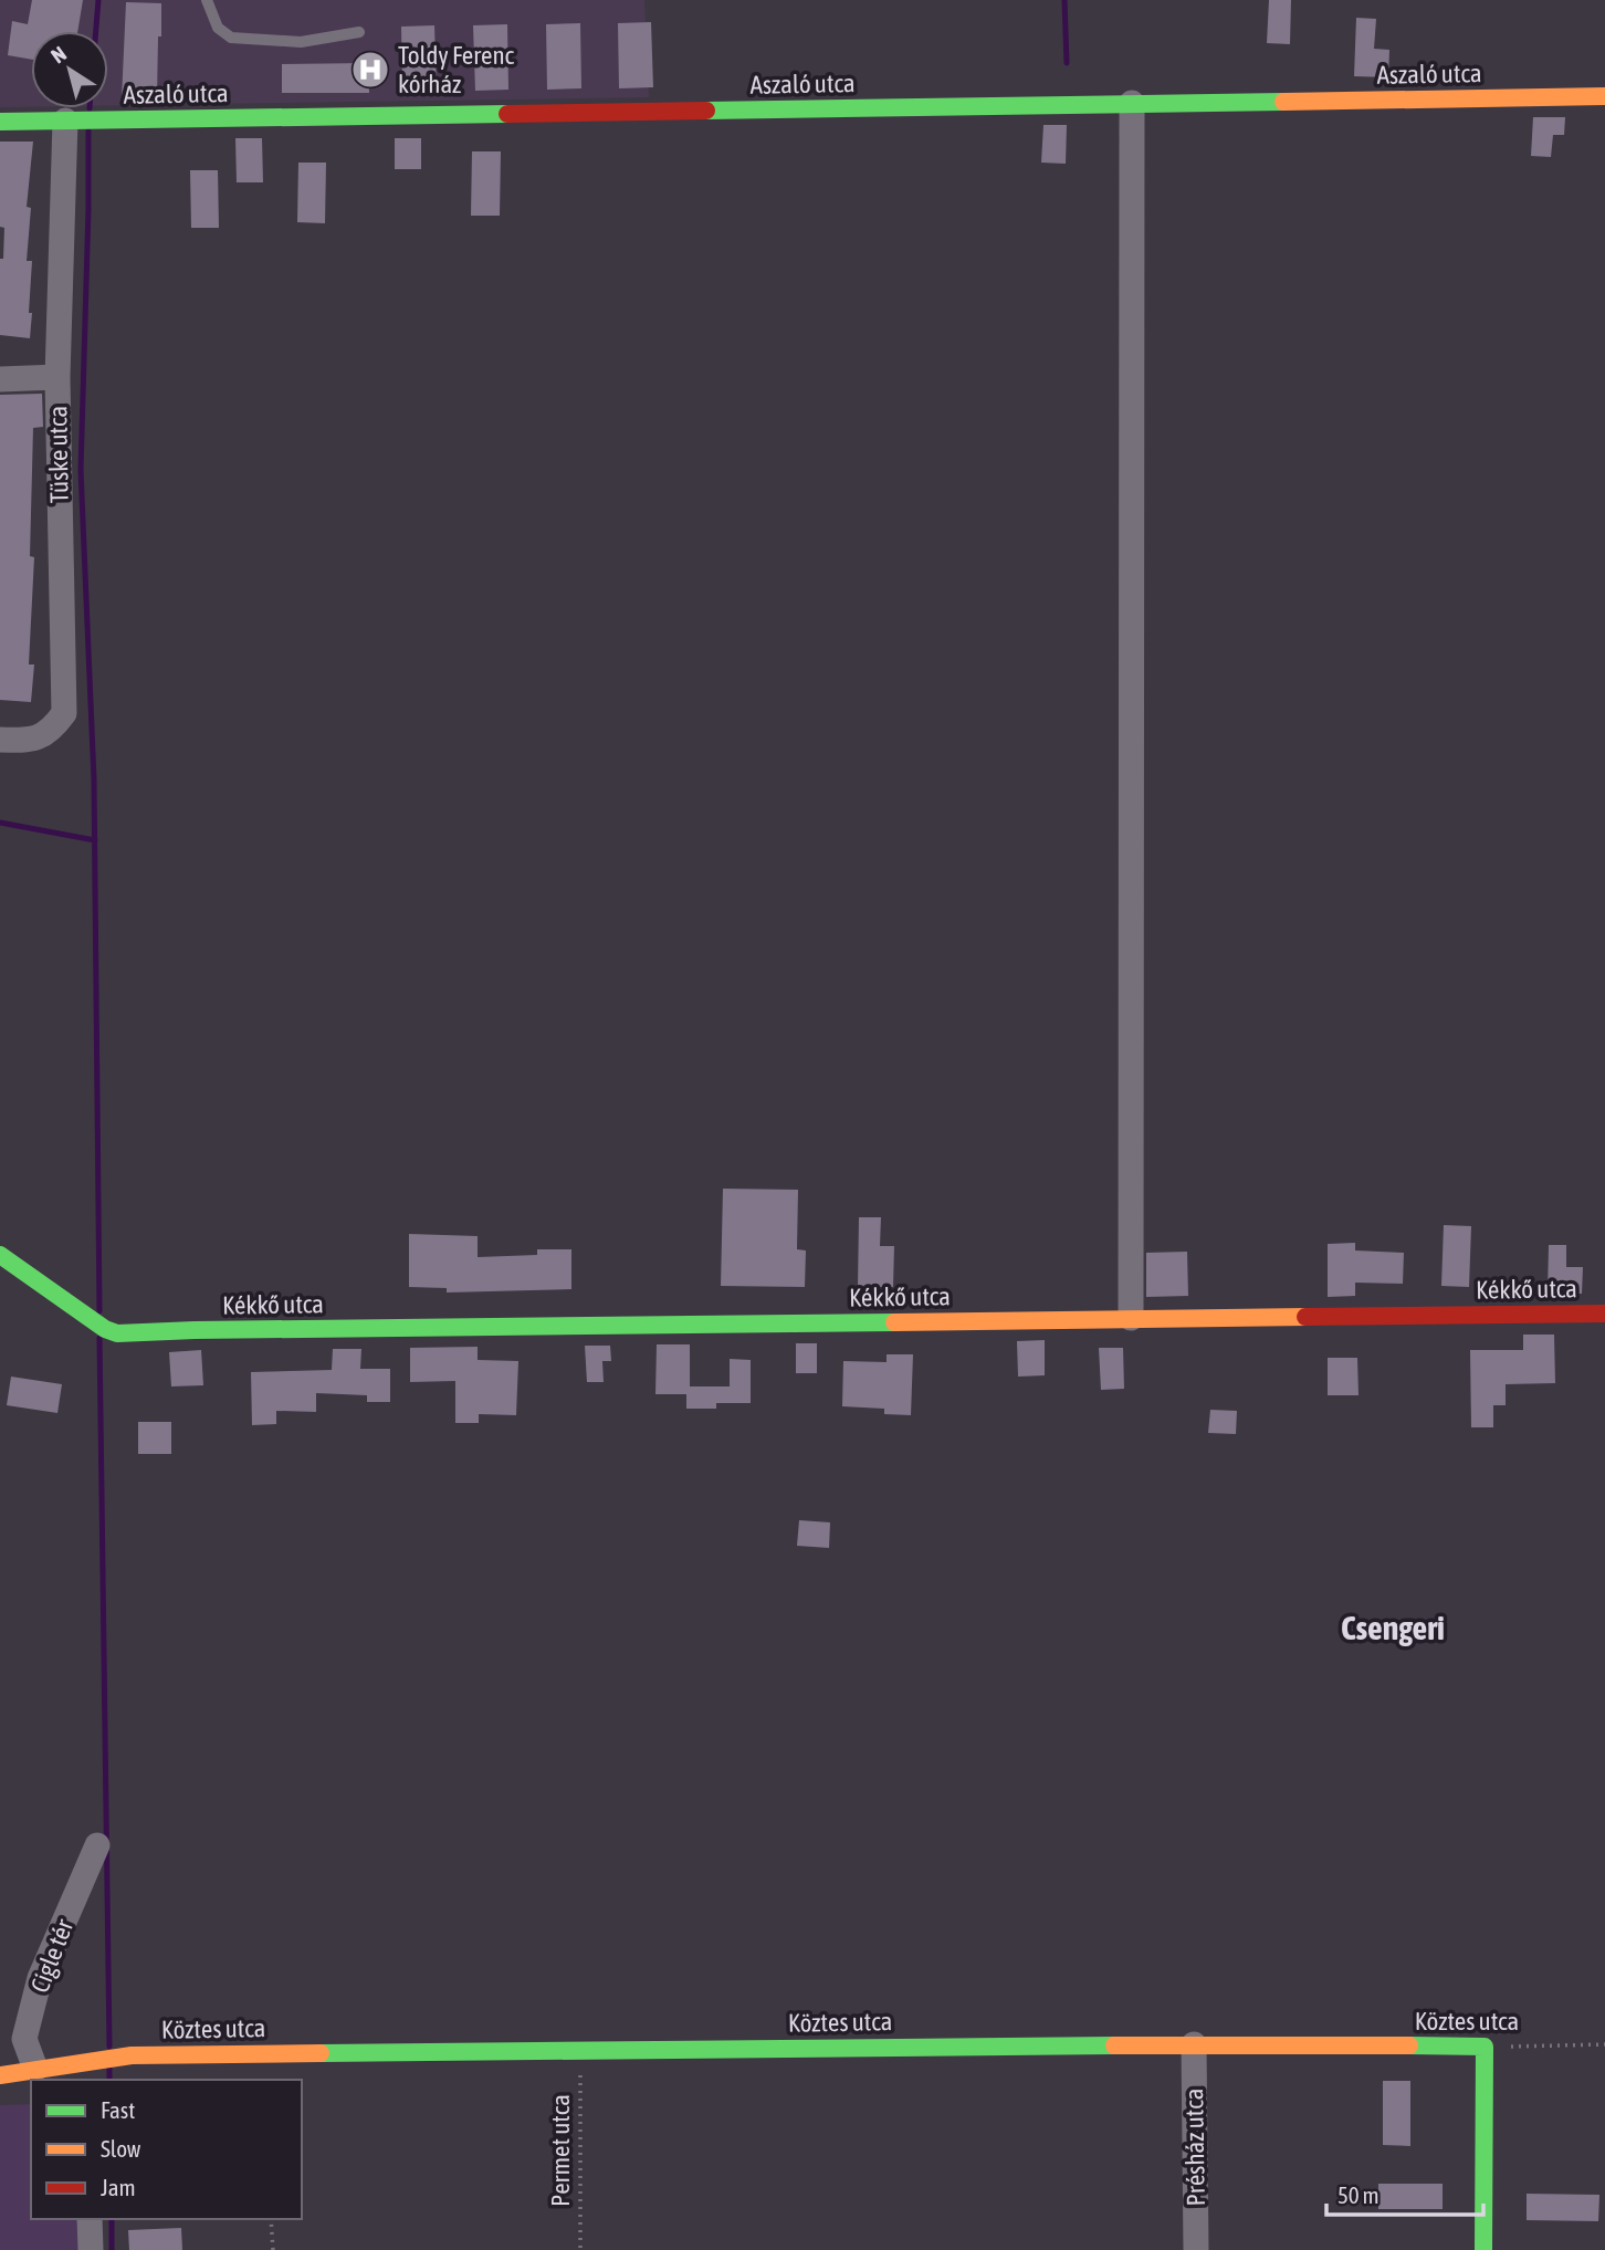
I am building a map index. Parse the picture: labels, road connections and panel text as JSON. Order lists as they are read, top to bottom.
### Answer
{
  "streets": {
    "street": [
      "Aszaló utca",
      "Tüske utca",
      "Kékkő utca",
      "Cigle tér",
      "Köztes utca",
      "Présház utca"
    ],
    "path": ["Permet utca"]
  },
  "crossings": [
    ["Aszaló utca", "Tüske utca"],
    ["Cigle tér", "Köztes utca"],
    ["Köztes utca", "Présház utca"],
    ["Köztes utca", "Permet utca"]
  ],
  "districts": ["Csengeri"],
  "places": {
    "hospital": ["Toldy Ferenc kórház"]
  },
  "legend": ["Fast", "Slow", "Jam"],
  "scale_bar": "50 m",
  "north": "top left"
}
